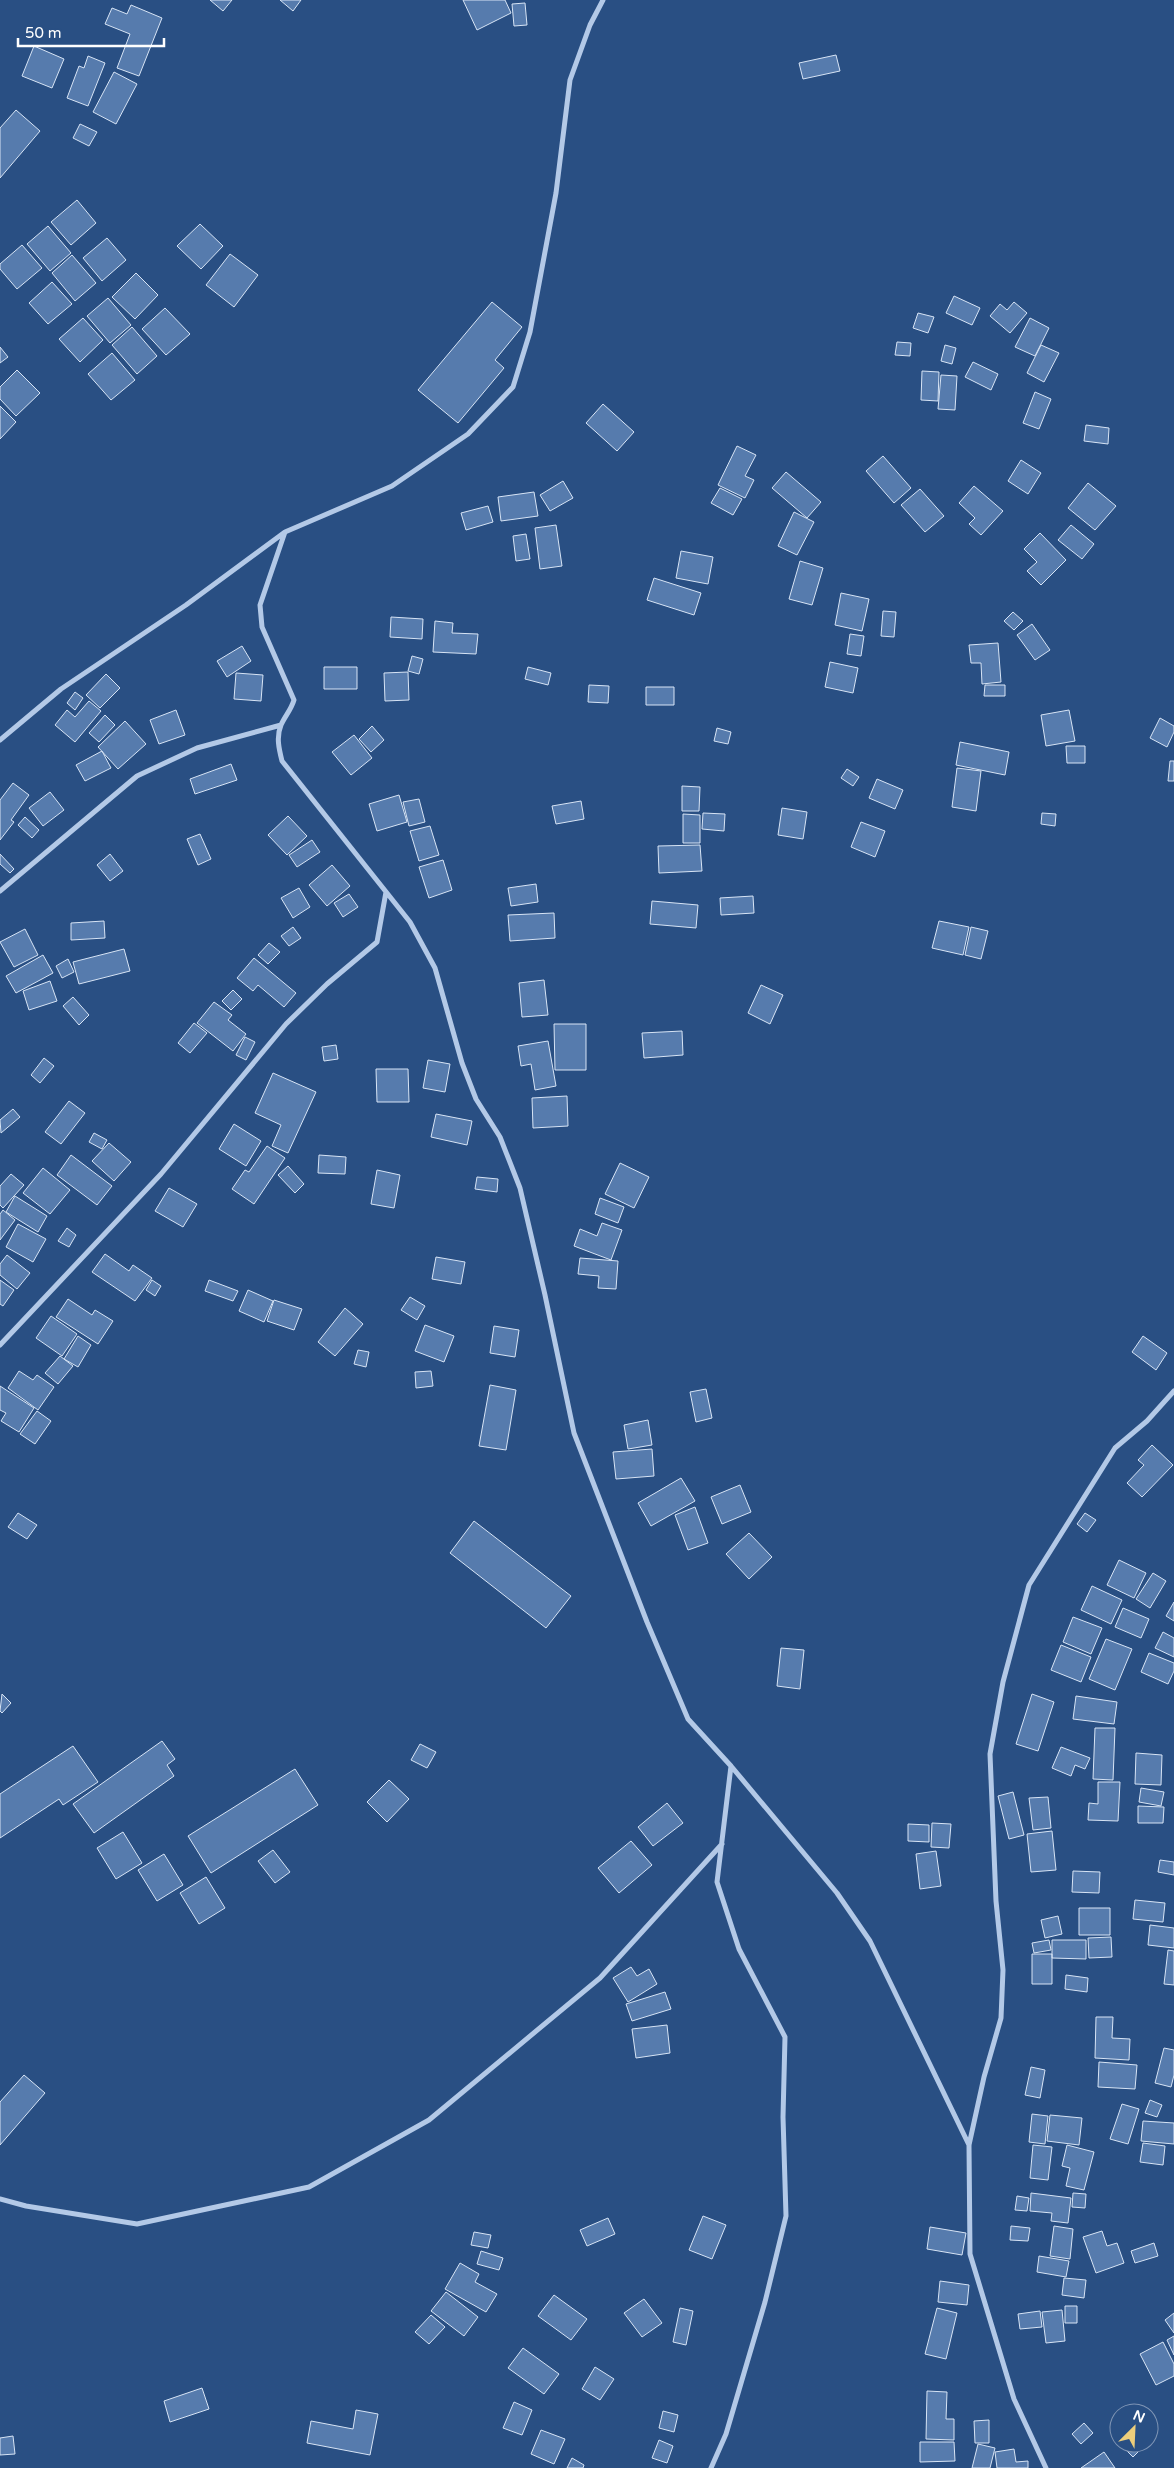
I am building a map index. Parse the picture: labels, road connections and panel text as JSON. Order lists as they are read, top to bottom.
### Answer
{
  "scale_bar": "50 m",
  "north": "top right"
}
